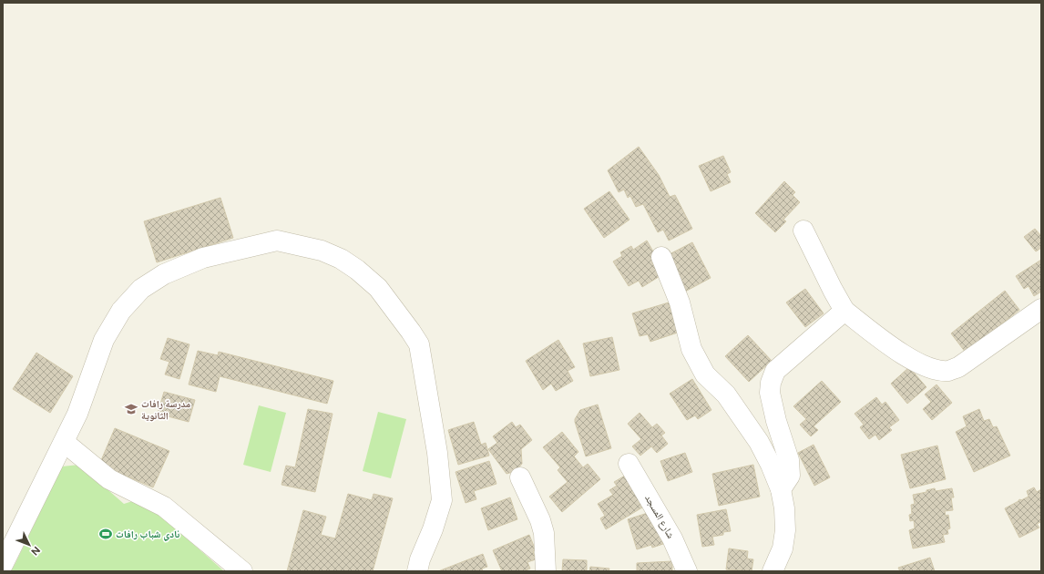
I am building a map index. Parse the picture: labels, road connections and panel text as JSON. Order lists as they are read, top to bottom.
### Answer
{
  "streets": {
    "street": ["شارع المسجد"]
  },
  "places": {
    "school or university": ["مدرسة رافات الثانوية"],
    "sports": ["نادي شباب رافات"]
  },
  "north": "bottom right"
}
